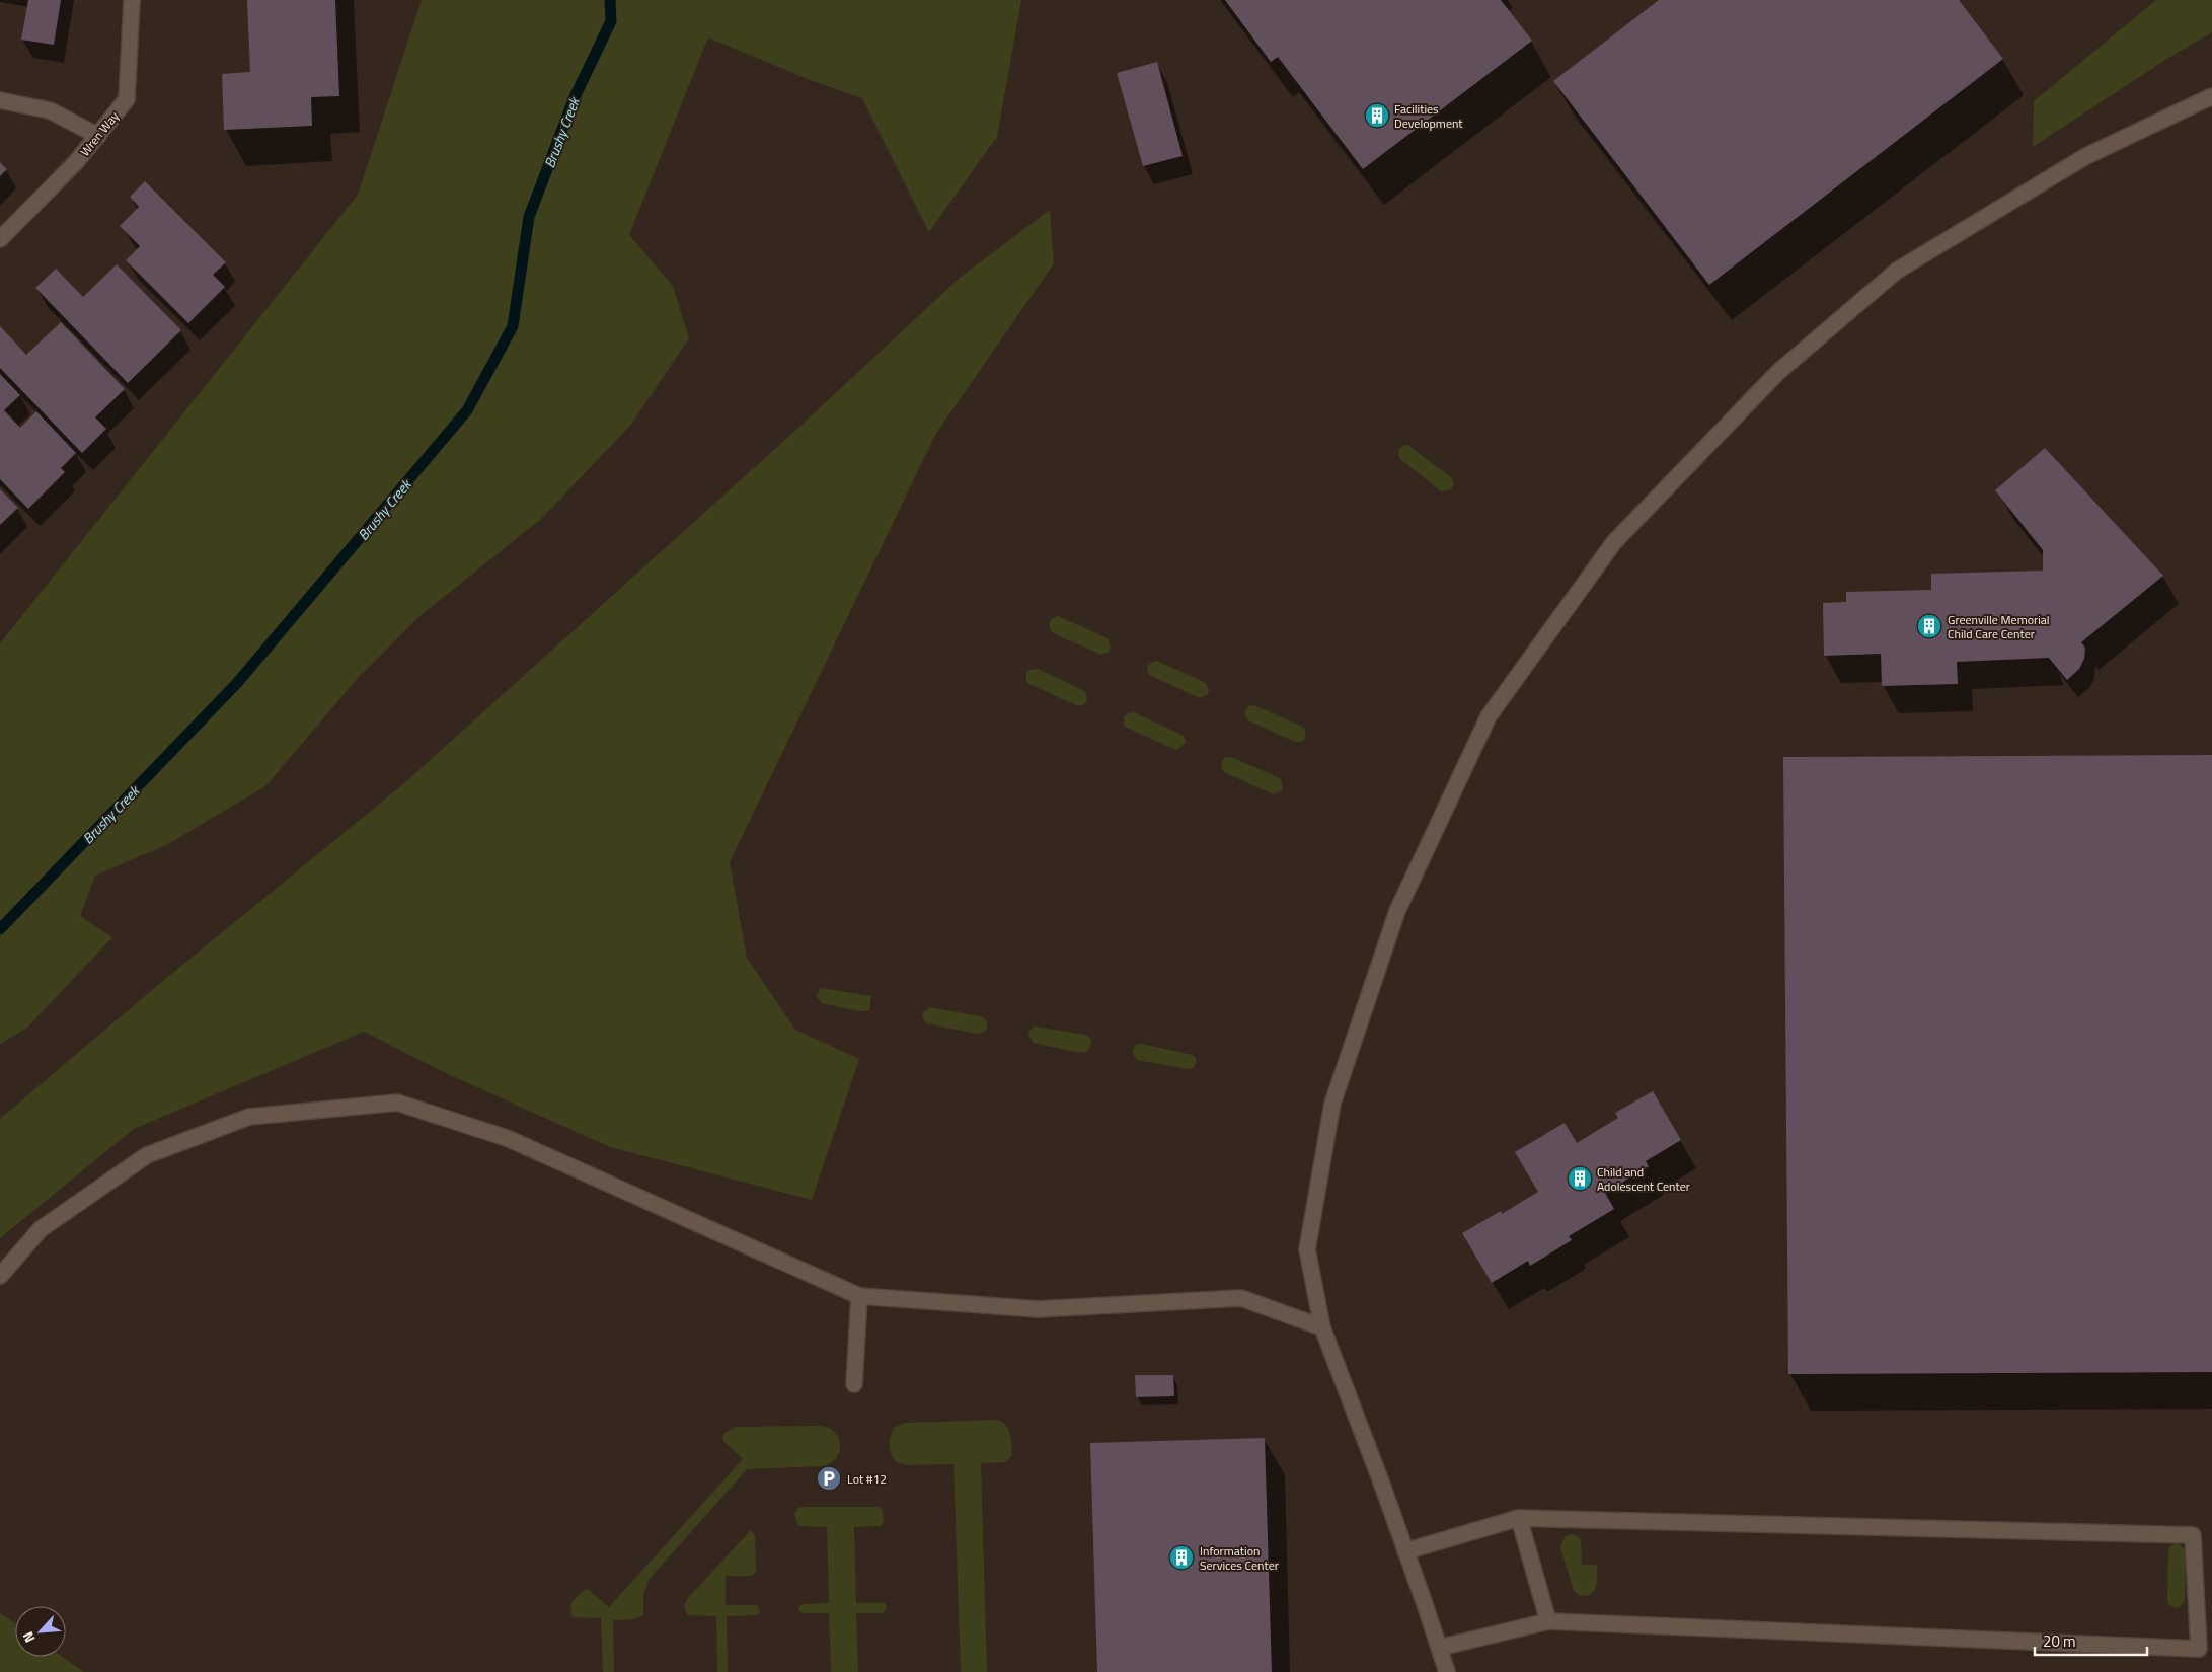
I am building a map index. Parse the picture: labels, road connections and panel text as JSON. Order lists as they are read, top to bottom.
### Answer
{
  "streets": {
    "street": ["Wren Way"]
  },
  "water": ["Brushy Creek"],
  "places": {
    "building": [
      "Facilities Development",
      "Greenville Memorial Child Care Center",
      "Child and Adolescent Center",
      "Information Services Center"
    ],
    "parking": ["Lot #12"]
  },
  "scale_bar": "20 m",
  "north": "bottom left"
}
